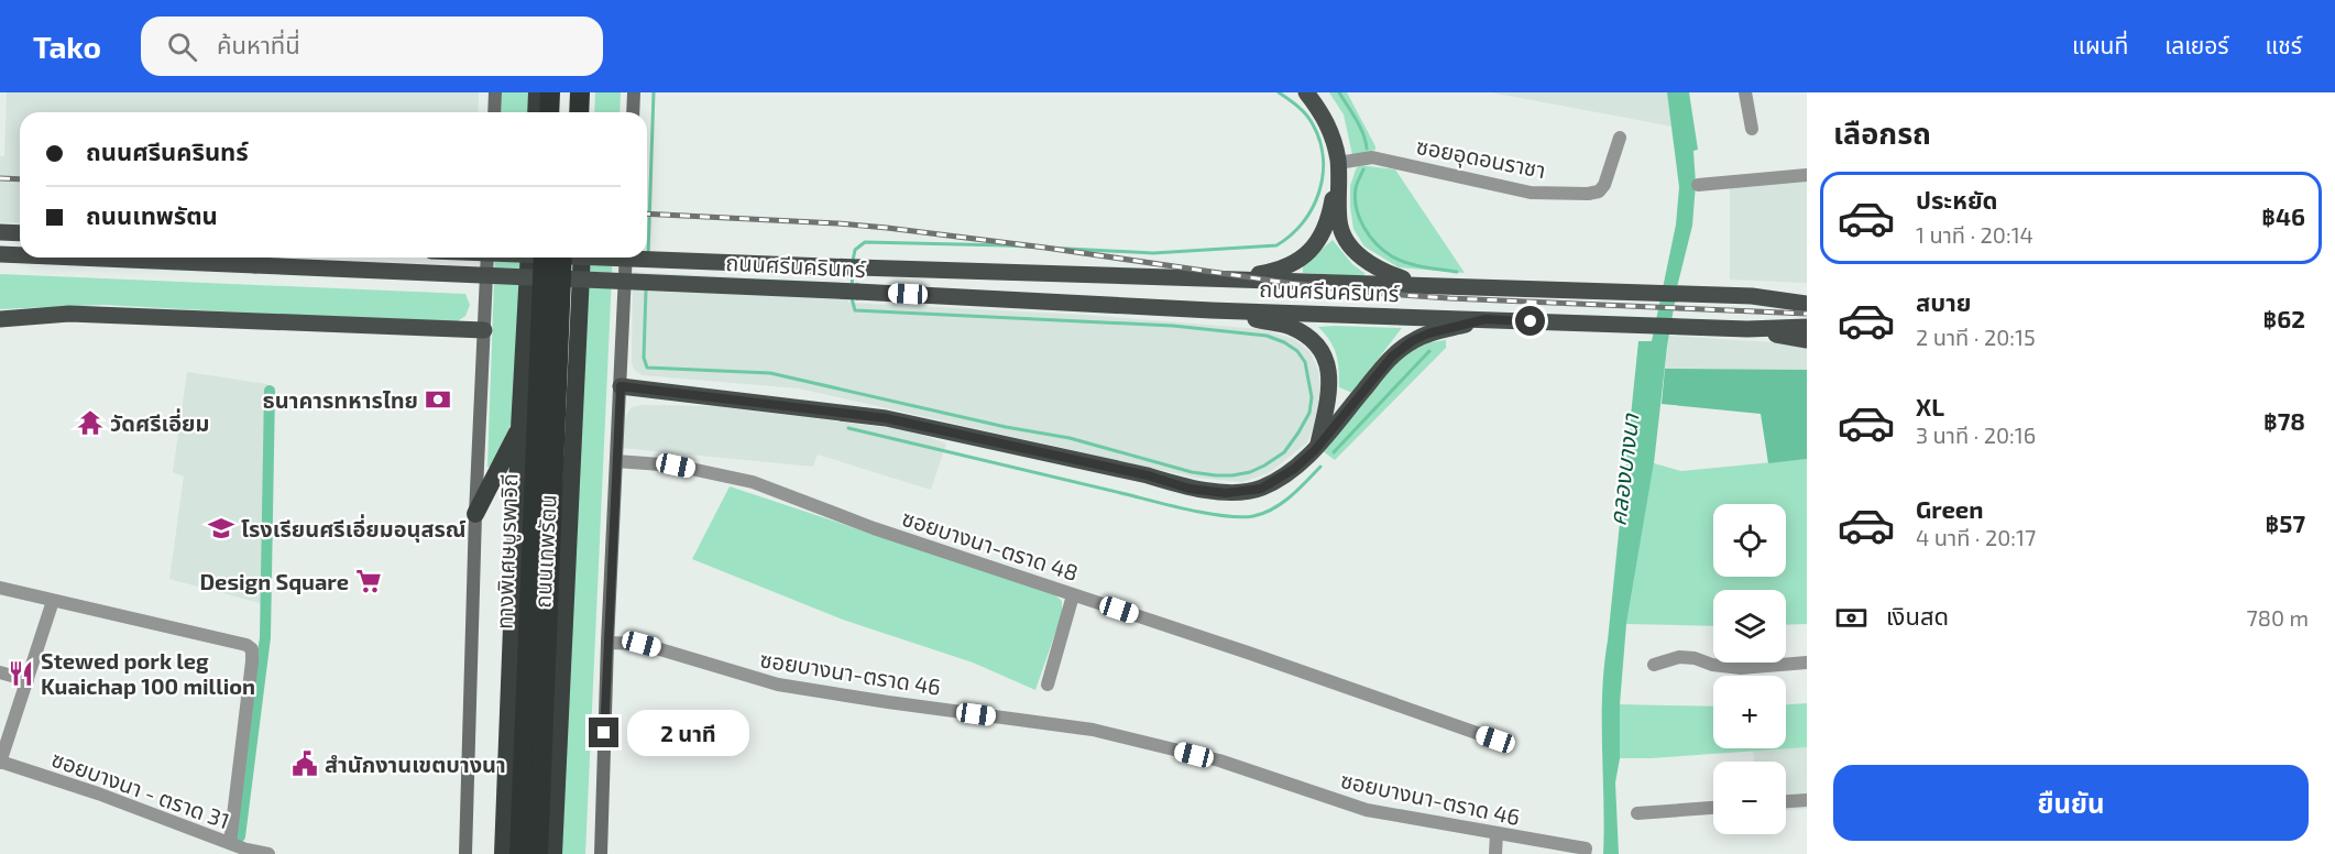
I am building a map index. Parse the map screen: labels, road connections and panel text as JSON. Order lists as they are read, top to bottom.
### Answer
{
  "streets": {
    "highway": ["ทางพิเศษบูรพาวิถี", "ถนนเทพรัตน"],
    "main road": ["ถนนศรีนครินทร์"],
    "street": [
      "ซอยอุดอนราชา",
      "ซอยบางนา-ตราด 48",
      "ซอยบางนา-ตราด 46",
      "ซอยบางนา - ตราด 31"
    ]
  },
  "water": ["คลองบางนา"],
  "places": {
    "bank": ["ธนาคารทหารไทย"],
    "temple": ["วัดศรีเอี่ยม"],
    "school or university": ["โรงเรียนศรีเอี่ยมอนุสรณ์"],
    "supermarket": ["Design Square"],
    "restaurant": ["Stewed pork leg Kuaichap 100 million"],
    "public building": ["สำนักงานเขตบางนา"]
  },
  "page": {
    "header": "Tako",
    "search": "ค้นหาที่นี่",
    "nav": ["แผนที่", "เลเยอร์", "แชร์"],
    "heading": "เลือกรถ",
    "banner": ["ถนนศรีนครินทร์", "ถนนเทพรัตน"],
    "list": [
      {
        "name": "ประหยัด",
        "note": "1 นาที · 20:14",
        "value": "฿46"
      },
      {
        "name": "สบาย",
        "note": "2 นาที · 20:15",
        "value": "฿62"
      },
      {
        "name": "XL",
        "note": "3 นาที · 20:16",
        "value": "฿78"
      },
      {
        "name": "Green",
        "note": "4 นาที · 20:17",
        "value": "฿57"
      }
    ],
    "map_buttons": ["+", "−"],
    "pay": ["เงินสด", "780 m"],
    "bubble": "2 นาที",
    "buttons": "ยืนยัน"
  }
}
